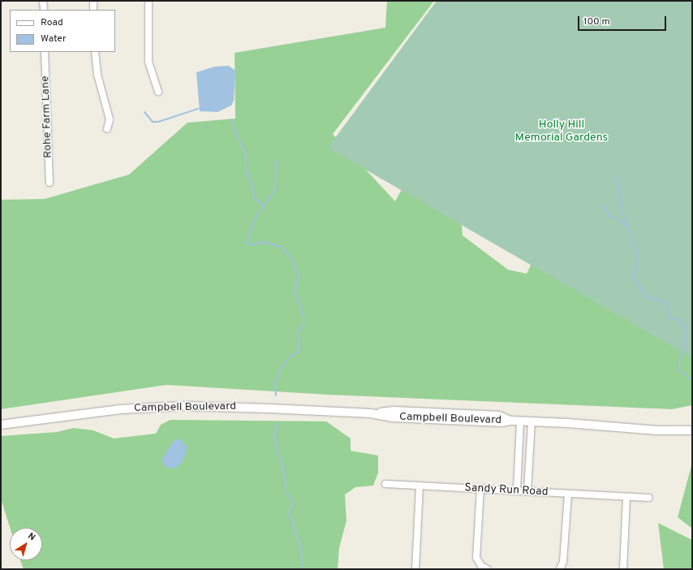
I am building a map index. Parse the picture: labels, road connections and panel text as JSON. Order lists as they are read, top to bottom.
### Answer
{
  "streets": {
    "street": ["Rohe Farm Lane", "Campbell Boulevard", "Sandy Run Road"]
  },
  "parks": ["Holly Hill Memorial Gardens"],
  "legend": ["Road", "Water"],
  "scale_bar": "100 m",
  "north": "top right"
}
